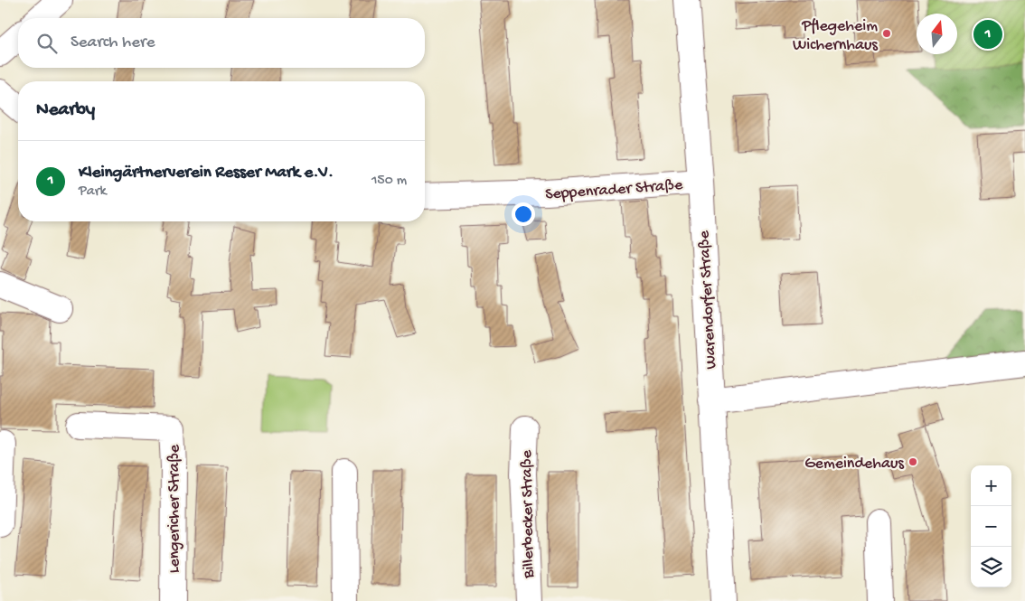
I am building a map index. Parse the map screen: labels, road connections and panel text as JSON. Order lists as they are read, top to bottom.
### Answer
{
  "streets": {
    "street": [
      "Seppenrader Straße",
      "Warendorfer Straße",
      "Lengericher Straße",
      "Billerbecker Straße"
    ]
  },
  "crossings": [
    ["Seppenrader Straße", "Warendorfer Straße"]
  ],
  "places": ["Pflegeheim Wichernhaus", "Gemeindehaus"],
  "north": "top",
  "page": {
    "pins": "1",
    "search": "Search here",
    "heading": "Nearby",
    "list": [
      {
        "mark": "1",
        "name": "Kleingärtnerverein Resser Mark e.V.",
        "note": "Park",
        "value": "150 m"
      }
    ],
    "map_buttons": ["+", "−"]
  }
}
